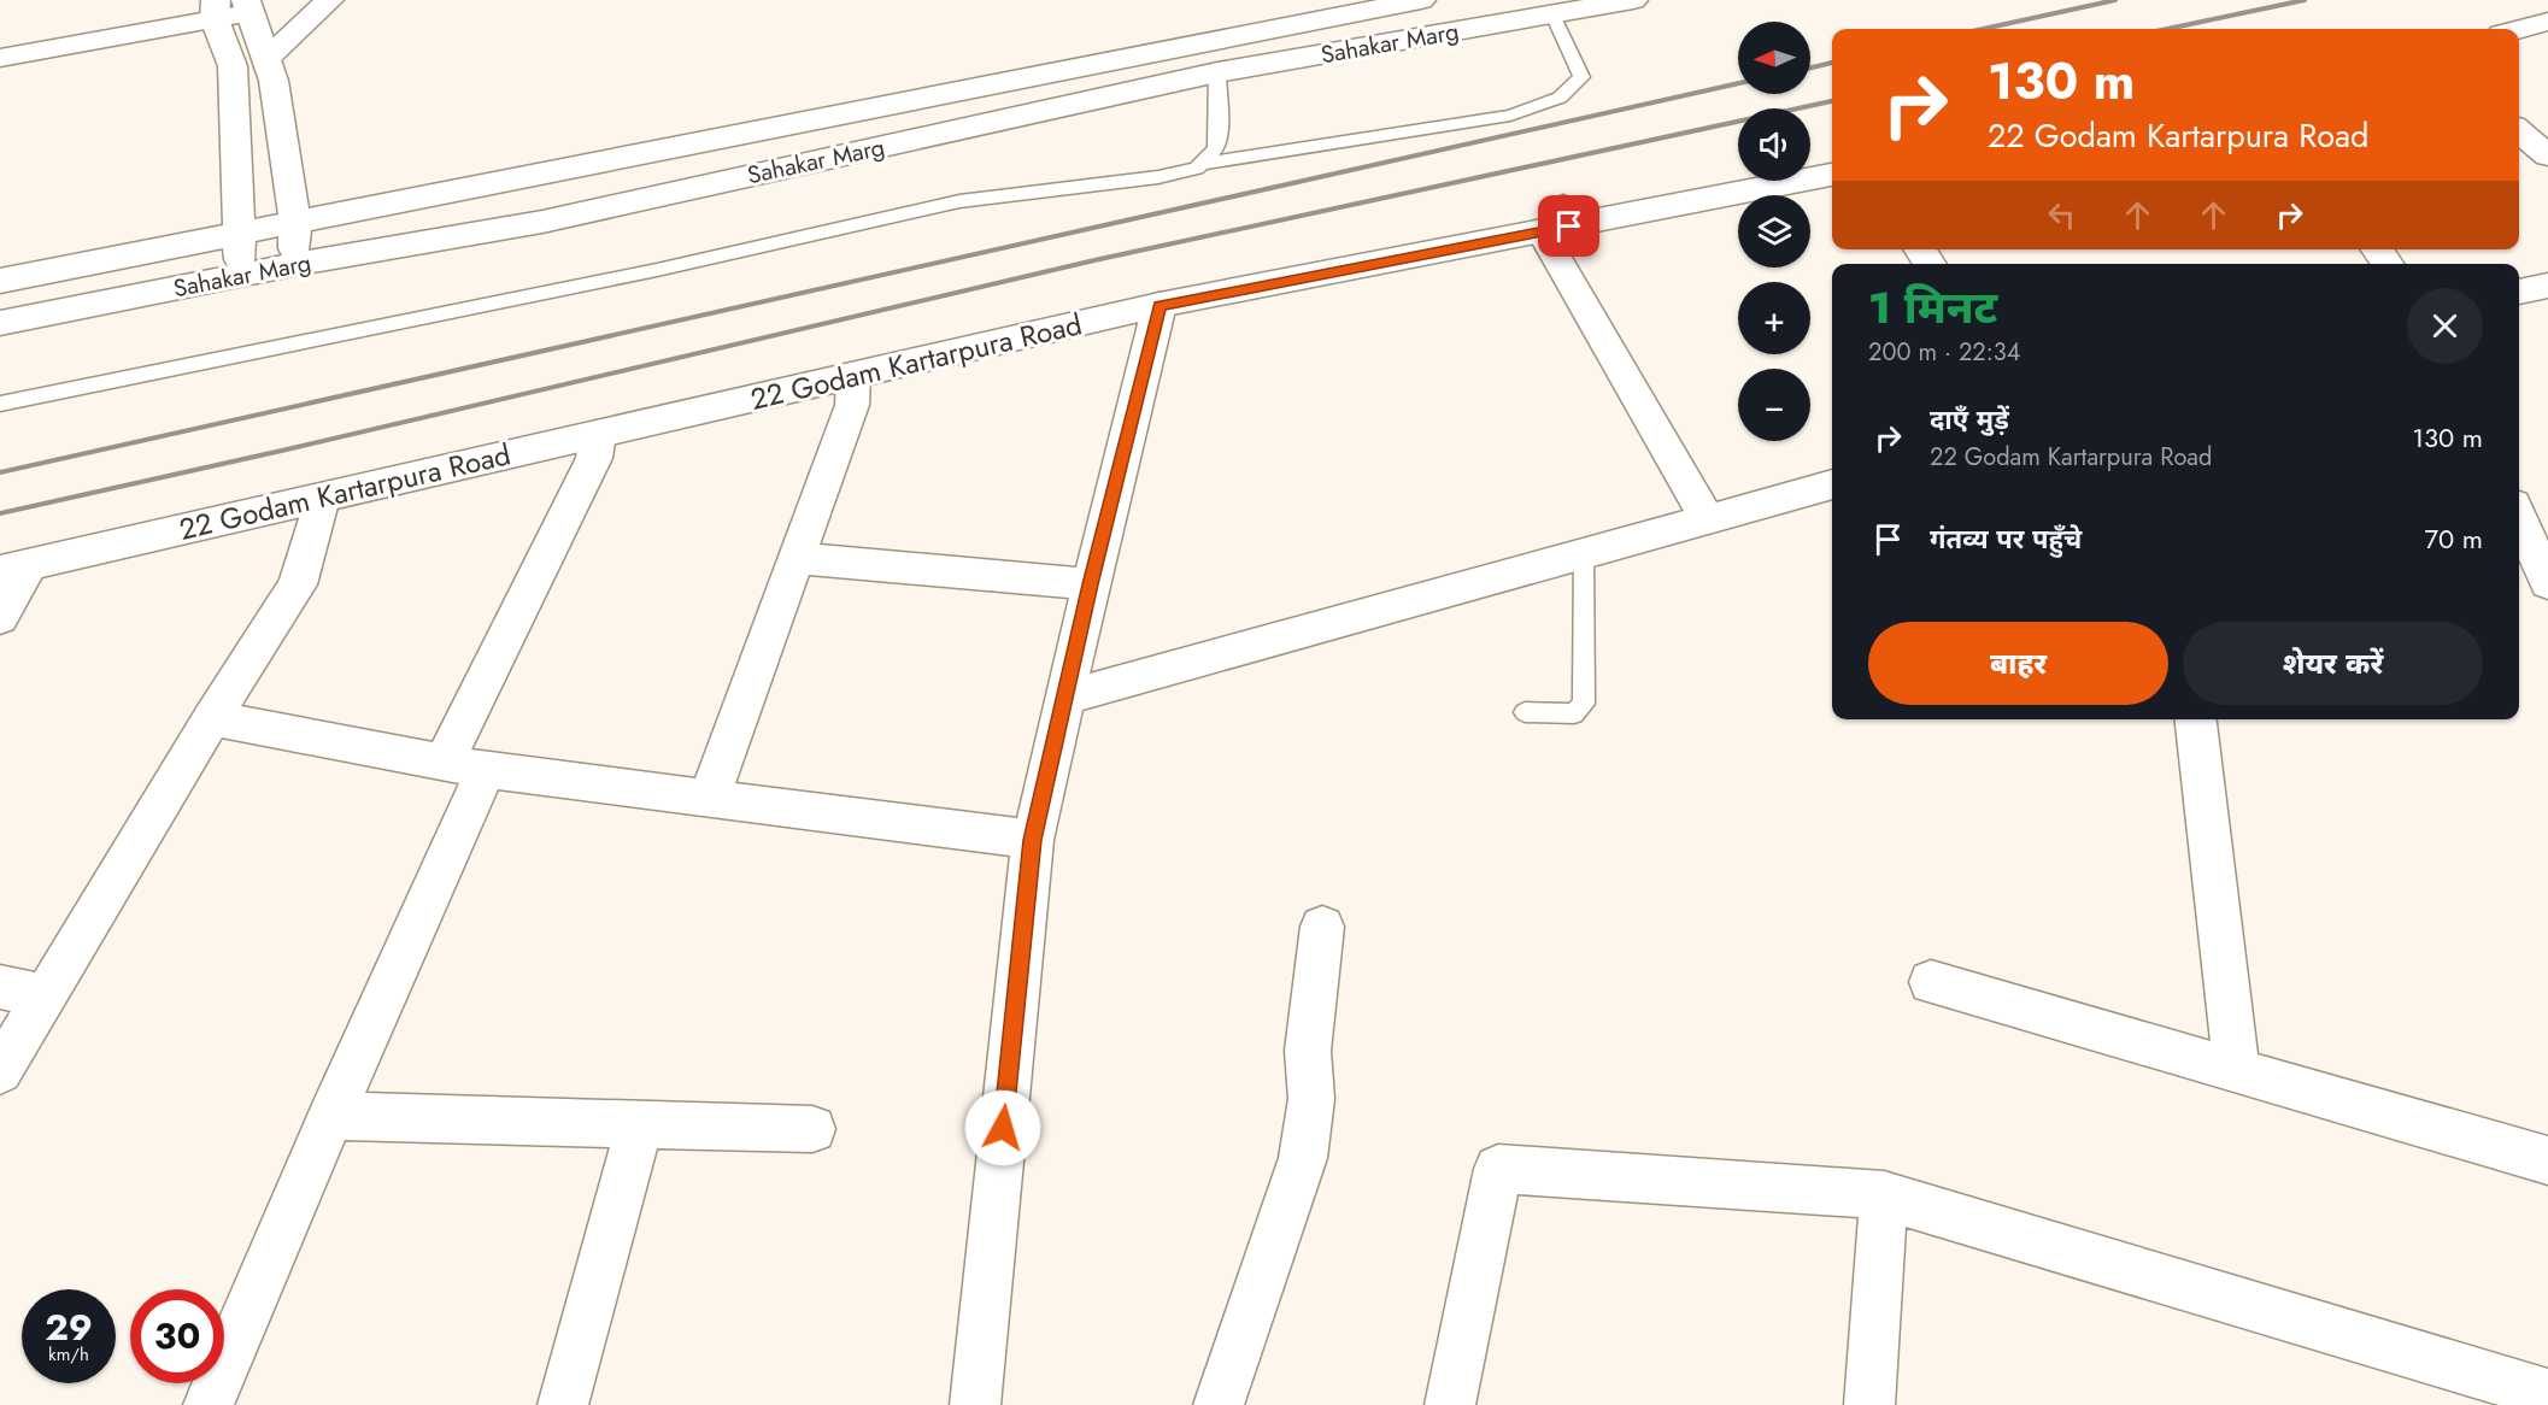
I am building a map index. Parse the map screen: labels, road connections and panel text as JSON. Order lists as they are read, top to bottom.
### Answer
{
  "streets": {
    "street": ["Sahakar Marg", "22 Godam Kartarpura Road"]
  },
  "north": "left",
  "page": {
    "map_buttons": ["+", "−"],
    "turn": ["130 m", "22 Godam Kartarpura Road"],
    "heading": ["1 मिनट", "200 m · 22:34"],
    "list": [
      {
        "name": "दाएँ मुड़ें",
        "note": "22 Godam Kartarpura Road",
        "value": "130 m"
      },
      {
        "name": "गंतव्य पर पहुँचे",
        "value": "70 m"
      }
    ],
    "buttons": ["बाहर", "शेयर करें"],
    "speed": "29 km/h",
    "limit": "30"
  }
}
